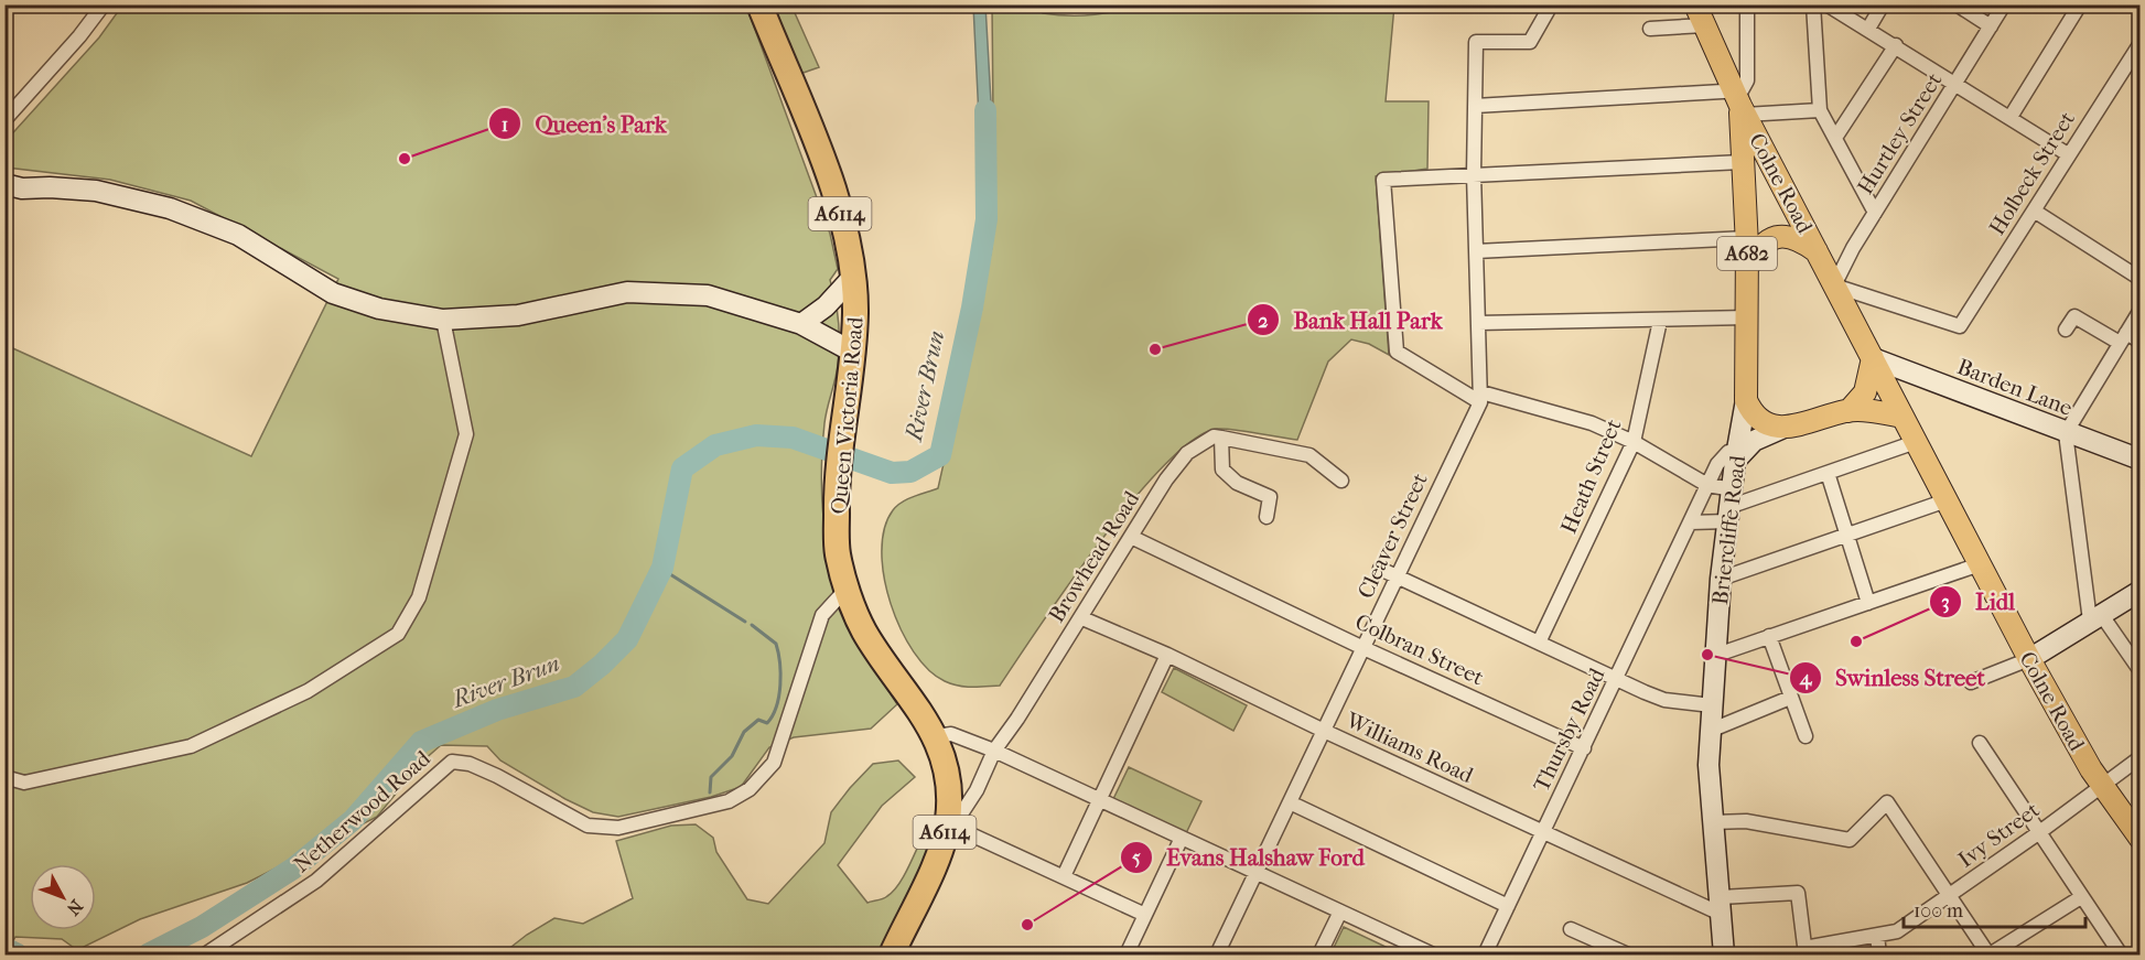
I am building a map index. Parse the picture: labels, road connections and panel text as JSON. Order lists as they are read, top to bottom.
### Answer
{
  "streets": {
    "highway": ["A6114", "Queen Victoria Road"],
    "main road": ["Colne Road", "A682", "Briercliffe Road"],
    "street": [
      "Hurtley Street",
      "Holbeck Street",
      "Barden Lane",
      "Heath Street",
      "Cleaver Street",
      "Browhead Road",
      "Colbran Street",
      "Thursby Road",
      "Williams Road",
      "Netherwood Road",
      "Ivy Street"
    ]
  },
  "crossings": [
    ["Hurtley Street", "Holbeck Street"],
    ["Hurtley Street", "Colne Road"],
    ["Holbeck Street", "Colne Road"],
    ["Colne Road", "A682"],
    ["Colne Road", "Barden Lane"],
    ["Colne Road", "Briercliffe Road"],
    ["Colne Road", "Ivy Street"],
    ["A6114", "Queen Victoria Road"],
    ["A6114", "Browhead Road"],
    ["A682", "Briercliffe Road"],
    ["Queen Victoria Road", "Netherwood Road"],
    ["Briercliffe Road", "Thursby Road"],
    ["Briercliffe Road", "Williams Road"],
    ["Cleaver Street", "Colbran Street"],
    ["Cleaver Street", "Williams Road"],
    ["Browhead Road", "Colbran Street"],
    ["Browhead Road", "Williams Road"],
    ["Colbran Street", "Thursby Road"],
    ["Thursby Road", "Williams Road"]
  ],
  "water": ["River Brun"],
  "places": [
    "Queen's Park",
    "Bank Hall Park",
    "Lidl",
    "Swinless Street",
    "Evans Halshaw Ford"
  ],
  "scale_bar": "100 m",
  "north": "bottom right"
}
